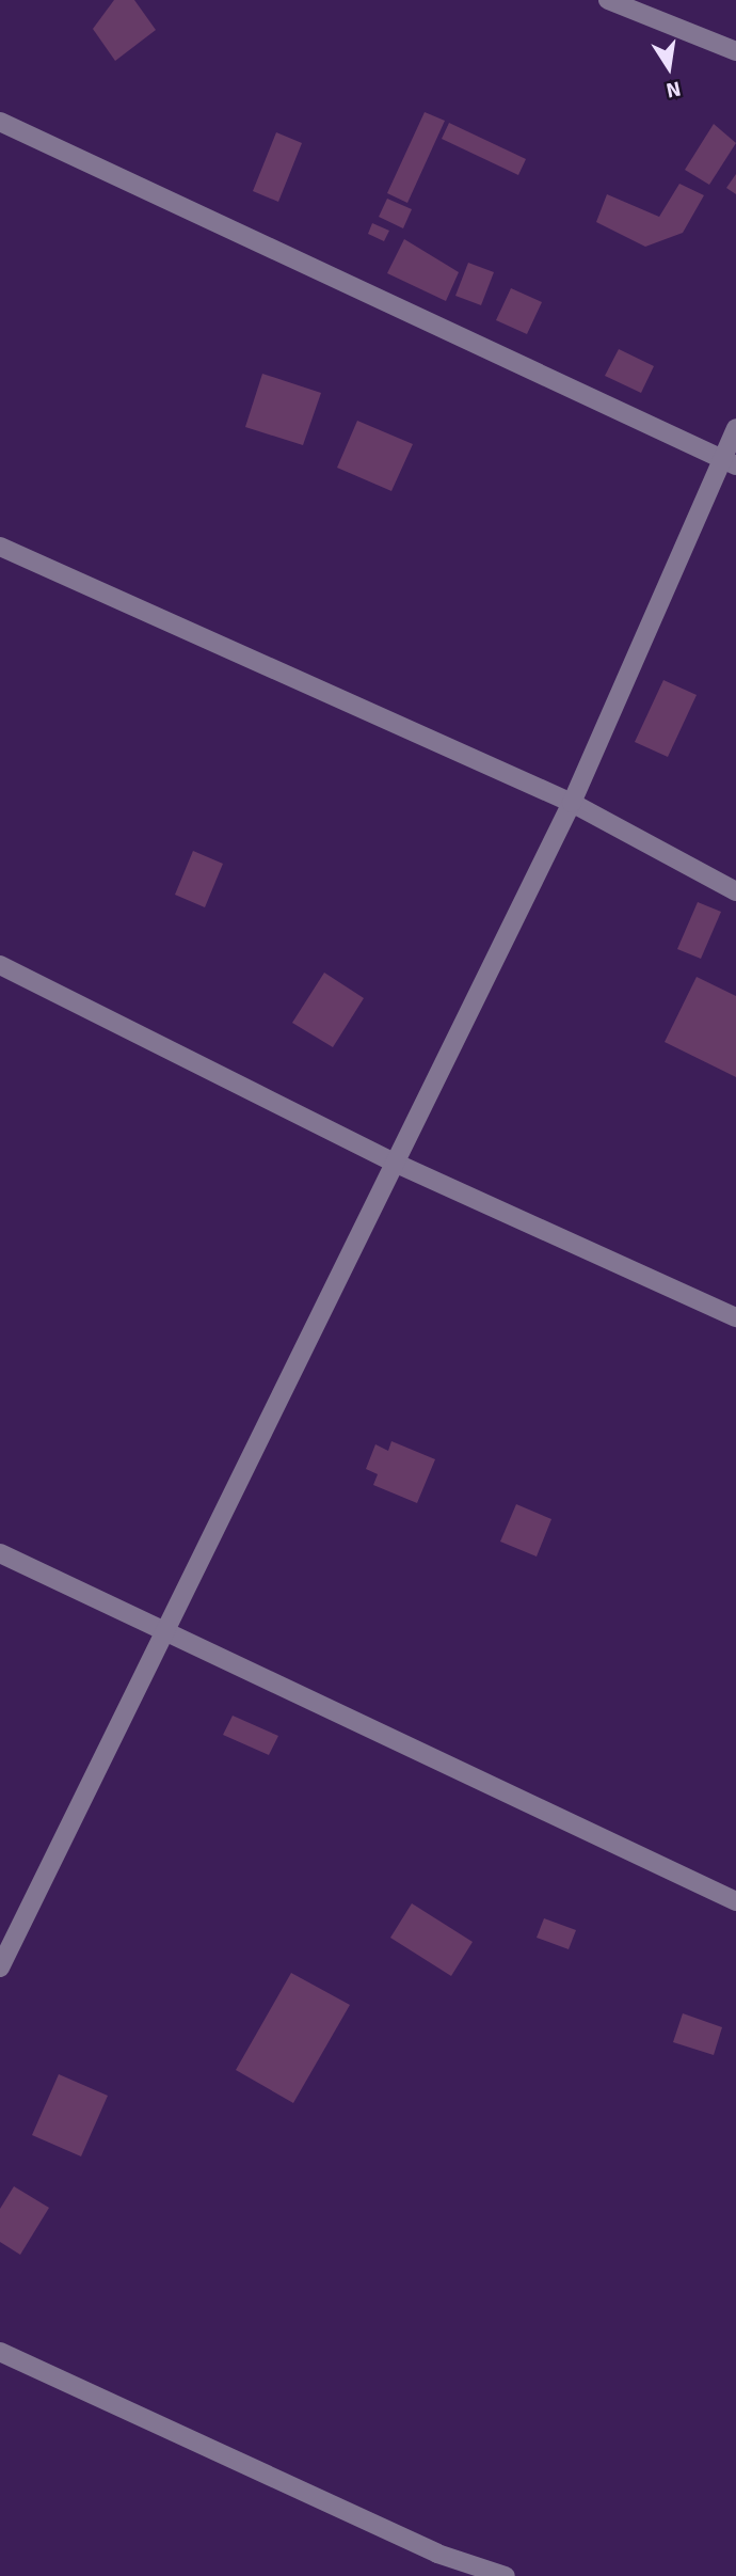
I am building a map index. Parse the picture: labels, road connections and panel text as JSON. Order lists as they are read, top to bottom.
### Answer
{
  "north": "bottom"
}
